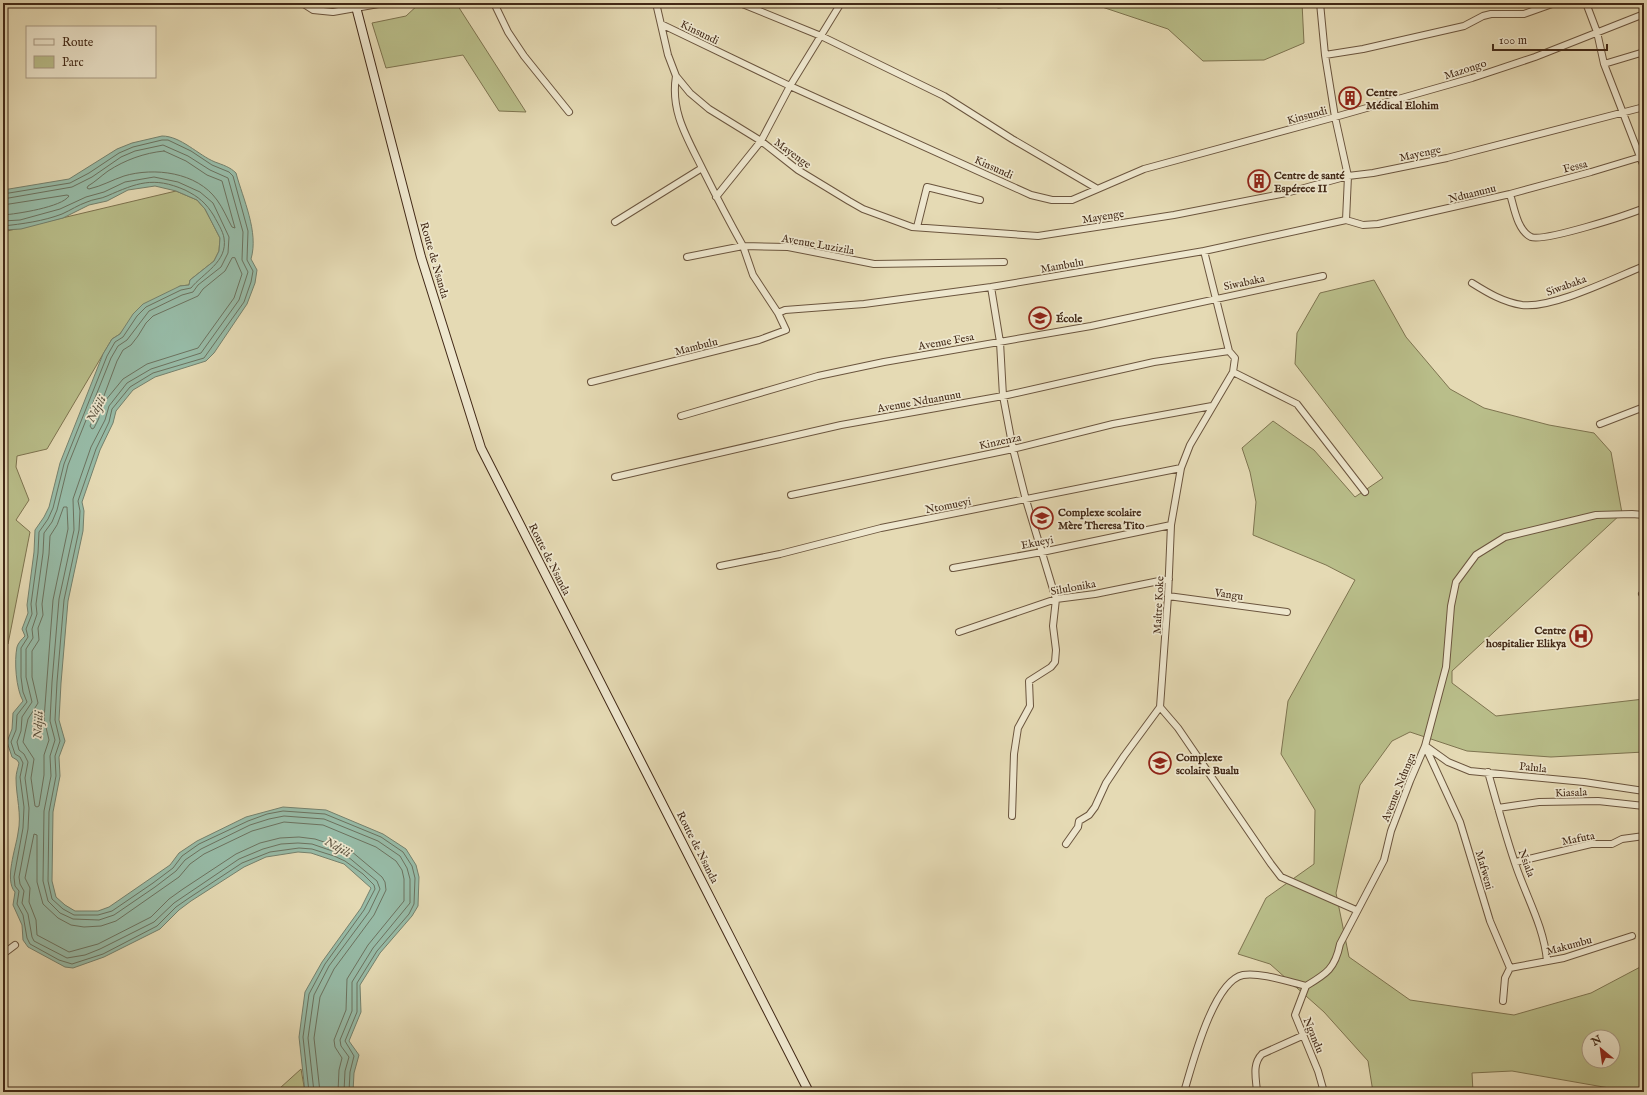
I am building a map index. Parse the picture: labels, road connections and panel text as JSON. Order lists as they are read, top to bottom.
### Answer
{
  "streets": {
    "street": [
      "Kinsundi",
      "Mazongo",
      "Mayenge",
      "Fessa",
      "Nduanunu",
      "Avenue Luzizila",
      "Route de Nsanda",
      "Mambulu",
      "Siwabaka",
      "Avenue Fesa",
      "Avenue Nduanunu",
      "Kinzenza",
      "Ntomueyi",
      "Ekueyi",
      "Silulonika",
      "Vangu",
      "Maître Koke",
      "Palula",
      "Avenue Ndunga",
      "Kiasala",
      "Mafuta",
      "Nsiala",
      "Mafweni",
      "Makumbu",
      "Ngandu"
    ]
  },
  "crossings": [
    ["Kinsundi", "Mazongo"],
    ["Kinsundi", "Mayenge"],
    ["Fessa", "Nduanunu"],
    ["Nduanunu", "Mambulu"],
    ["Avenue Luzizila", "Mambulu"],
    ["Siwabaka", "Avenue Fesa"],
    ["Kinzenza", "Maître Koke"],
    ["Ntomueyi", "Maître Koke"],
    ["Ekueyi", "Maître Koke"],
    ["Silulonika", "Maître Koke"],
    ["Vangu", "Maître Koke"],
    ["Palula", "Avenue Ndunga"],
    ["Palula", "Nsiala"],
    ["Palula", "Mafweni"],
    ["Avenue Ndunga", "Mafweni"],
    ["Avenue Ndunga", "Ngandu"],
    ["Kiasala", "Nsiala"],
    ["Mafuta", "Nsiala"],
    ["Nsiala", "Makumbu"],
    ["Mafweni", "Makumbu"]
  ],
  "water": ["Ndjili"],
  "places": {
    "building": ["Centre Médical Elohim", "Centre de santé Espérece II"],
    "school or university": ["École", "Complexe scolaire Mère Theresa Tito", "Complexe scolaire Bualu"],
    "hospital": ["Centre hospitalier Elikya"]
  },
  "legend": ["Route", "Parc"],
  "scale_bar": "100 m",
  "north": "top left"
}
